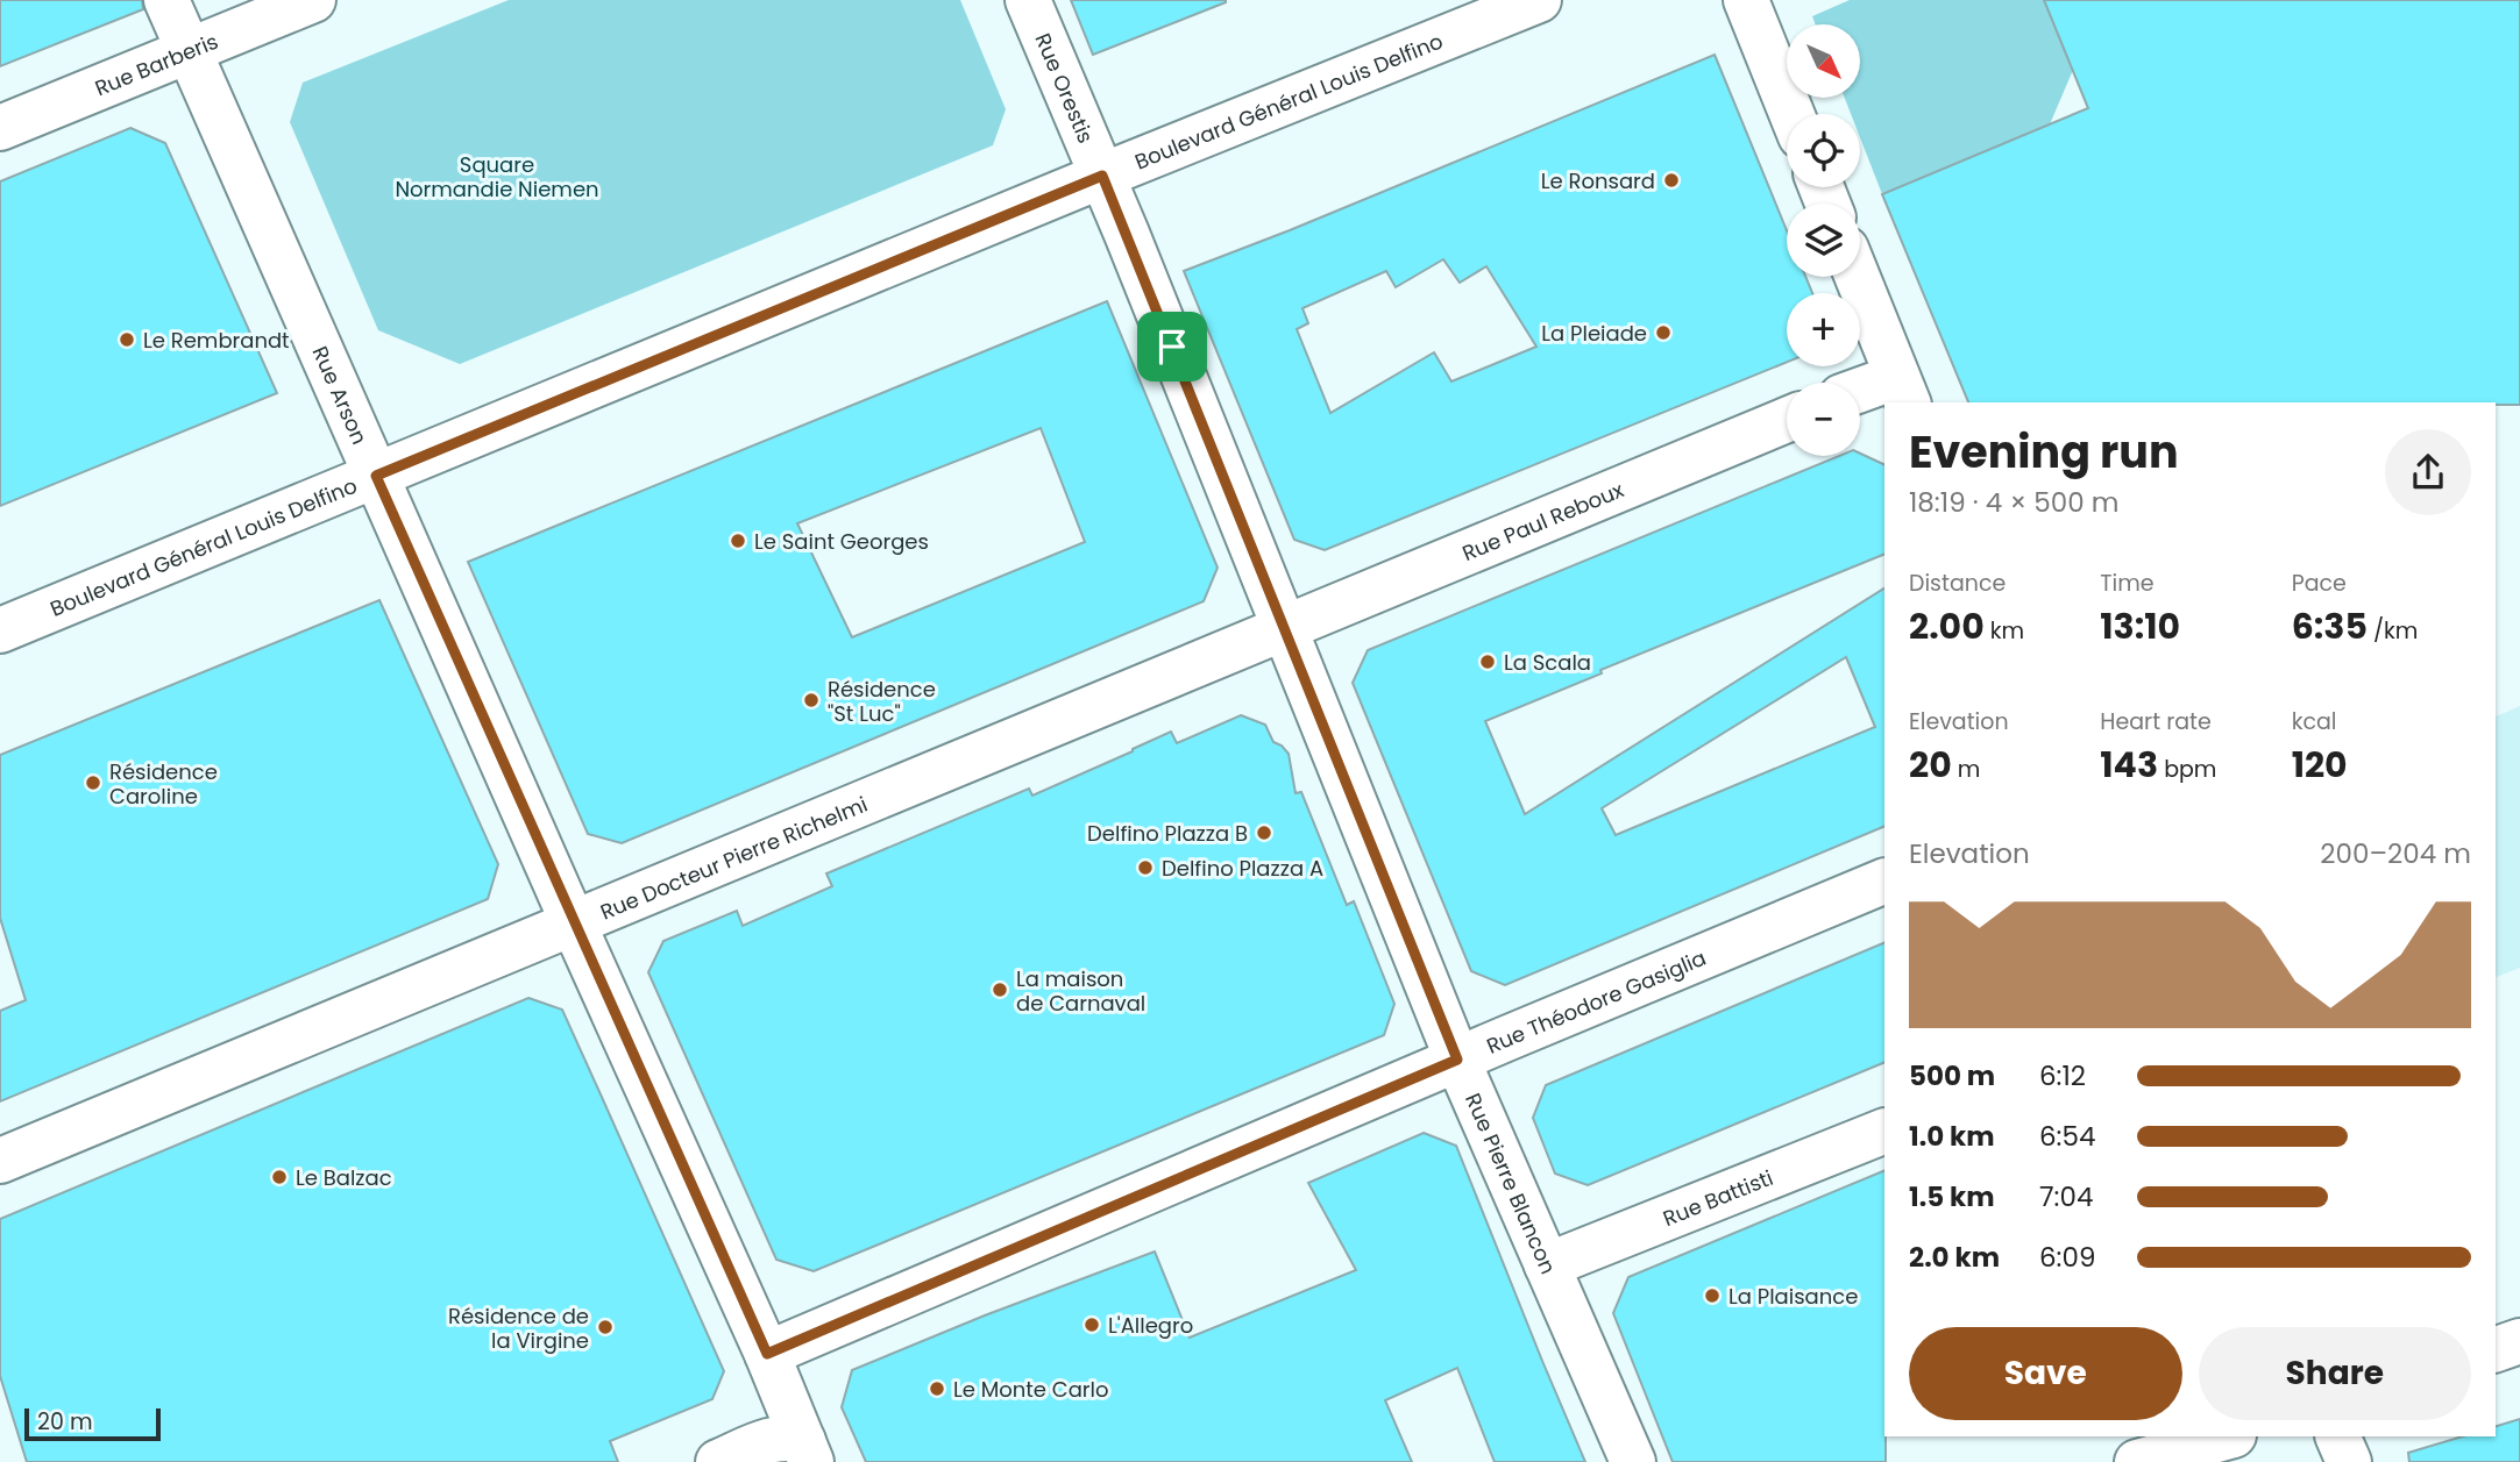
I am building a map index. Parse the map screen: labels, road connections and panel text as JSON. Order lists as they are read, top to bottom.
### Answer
{
  "streets": {
    "street": [
      "Rue Barberis",
      "Rue Orestis",
      "Boulevard Général Louis Delfino",
      "Rue Arson",
      "Rue Paul Reboux",
      "Rue Docteur Pierre Richelmi",
      "Rue Théodore Gasiglia",
      "Rue Pierre Blancon",
      "Rue Battisti"
    ]
  },
  "crossings": [
    ["Rue Barberis", "Rue Arson"],
    ["Rue Orestis", "Boulevard Général Louis Delfino"],
    ["Rue Orestis", "Rue Pierre Blancon"],
    ["Boulevard Général Louis Delfino", "Rue Arson"],
    ["Boulevard Général Louis Delfino", "Rue Pierre Blancon"],
    ["Rue Arson", "Rue Docteur Pierre Richelmi"],
    ["Rue Arson", "Rue Théodore Gasiglia"],
    ["Rue Paul Reboux", "Rue Docteur Pierre Richelmi"],
    ["Rue Paul Reboux", "Rue Pierre Blancon"],
    ["Rue Docteur Pierre Richelmi", "Rue Pierre Blancon"],
    ["Rue Théodore Gasiglia", "Rue Pierre Blancon"],
    ["Rue Pierre Blancon", "Rue Battisti"]
  ],
  "parks": ["Square Normandie Niemen"],
  "places": [
    "Le Ronsard",
    "La Pleiade",
    "Le Rembrandt",
    "Le Saint Georges",
    "La Scala",
    "Résidence \"St Luc\"",
    "Résidence Caroline",
    "Delfino Plazza B",
    "Delfino Plazza A",
    "La maison de Carnaval",
    "Le Balzac",
    "La Plaisance",
    "L'Allegro",
    "Résidence de la Virgine",
    "Le Monte Carlo"
  ],
  "scale_bar": "20 m",
  "north": "bottom right",
  "page": {
    "map_buttons": ["+", "−"],
    "heading": ["Evening run", "18:19 · 4 × 500 m"],
    "stats": [
      ["Distance", "2.00 km"],
      ["Time", "13:10"],
      ["Pace", "6:35 /km"],
      ["Elevation", "20 m"],
      ["Heart rate", "143 bpm"],
      ["kcal", "120"]
    ],
    "chart": ["Elevation", "200–204 m"],
    "list": [
      {
        "name": "500 m",
        "note": "6:12"
      },
      {
        "name": "1.0 km",
        "note": "6:54"
      },
      {
        "name": "1.5 km",
        "note": "7:04"
      },
      {
        "name": "2.0 km",
        "note": "6:09"
      }
    ],
    "buttons": ["Save", "Share"],
    "scale": "20 m"
  }
}
